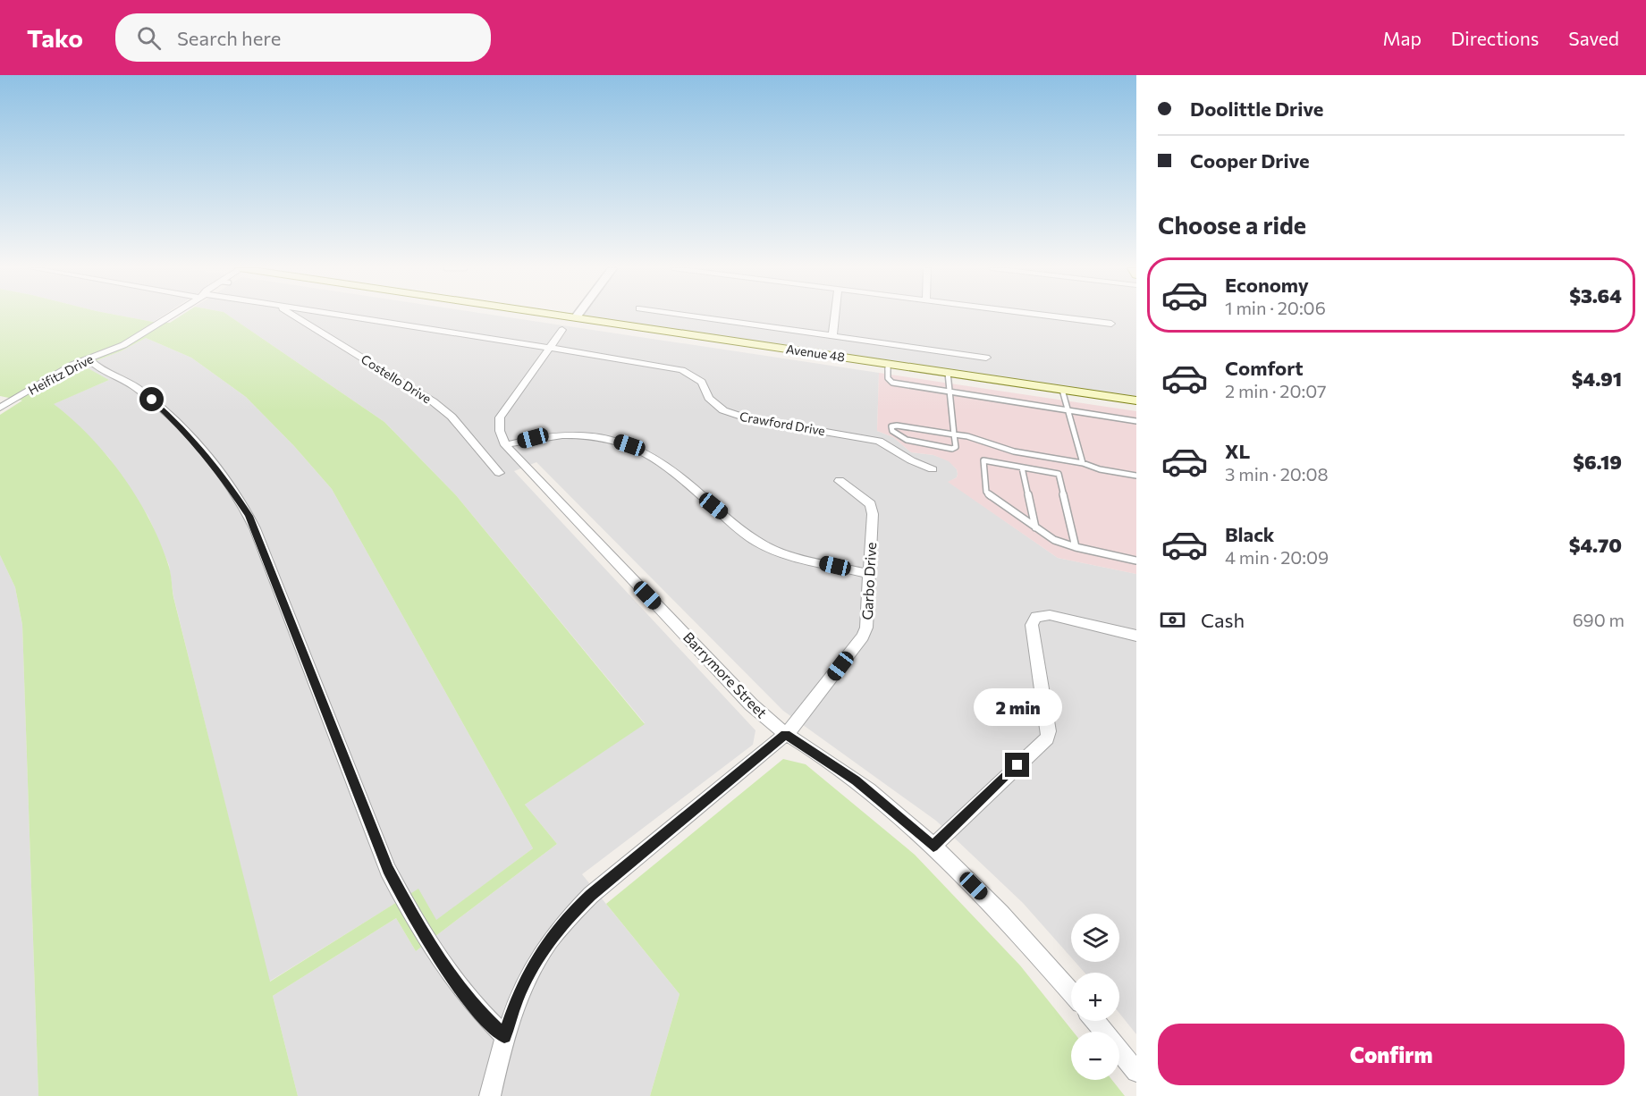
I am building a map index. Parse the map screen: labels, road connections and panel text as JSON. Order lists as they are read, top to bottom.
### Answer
{
  "streets": {
    "main road": ["Avenue 48"],
    "street": [
      "Heifitz Drive",
      "Costello Drive",
      "Crawford Drive",
      "Garbo Drive",
      "Barrymore Street"
    ]
  },
  "crossings": [
    ["Garbo Drive", "Barrymore Street"]
  ],
  "page": {
    "header": "Tako",
    "search": "Search here",
    "nav": ["Map", "Directions", "Saved"],
    "banner": ["Doolittle Drive", "Cooper Drive"],
    "heading": "Choose a ride",
    "list": [
      {
        "name": "Economy",
        "note": "1 min · 20:06",
        "value": "$3.64"
      },
      {
        "name": "Comfort",
        "note": "2 min · 20:07",
        "value": "$4.91"
      },
      {
        "name": "XL",
        "note": "3 min · 20:08",
        "value": "$6.19"
      },
      {
        "name": "Black",
        "note": "4 min · 20:09",
        "value": "$4.70"
      }
    ],
    "pay": ["Cash", "690 m"],
    "bubble": "2 min",
    "map_buttons": ["+", "−"],
    "buttons": "Confirm"
  }
}
